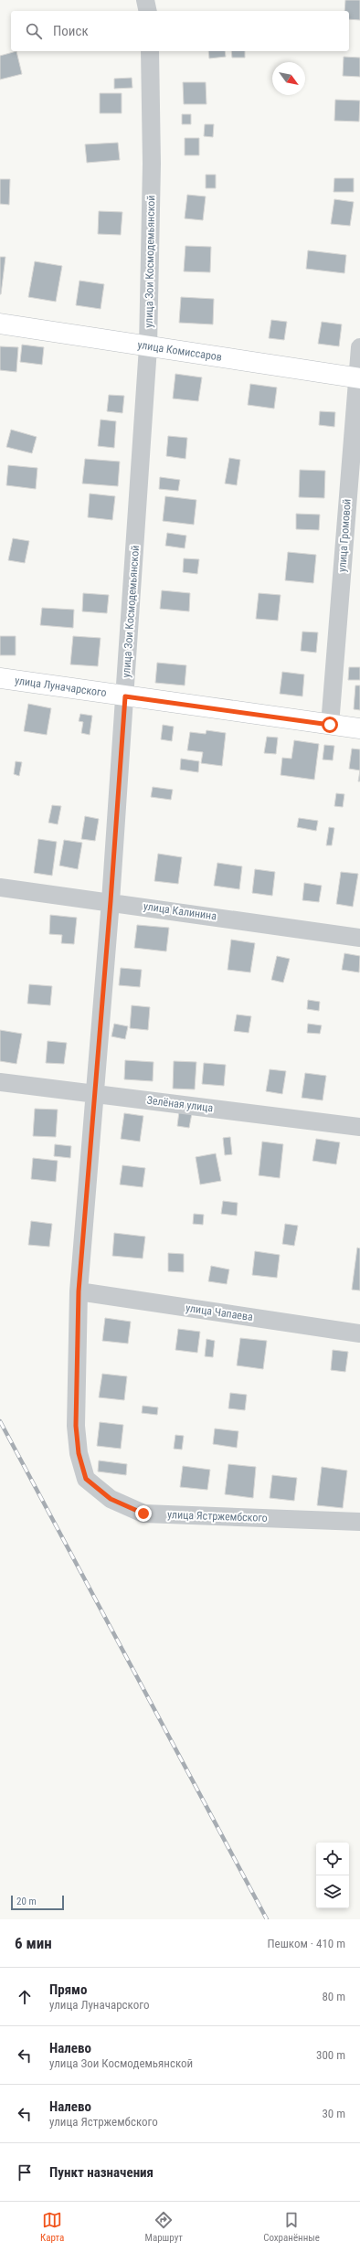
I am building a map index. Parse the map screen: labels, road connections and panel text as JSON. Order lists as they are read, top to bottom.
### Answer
{
  "streets": {
    "main road": ["улица Комиссаров", "улица Луначарского"],
    "street": [
      "улица Зои Космодемьянской",
      "улица Громовой",
      "улица Калинина",
      "Зелёная улица",
      "улица Чапаева",
      "улица Ястржембского"
    ]
  },
  "crossings": [
    ["улица Зои Космодемьянской", "улица Комиссаров"],
    ["улица Зои Космодемьянской", "улица Луначарского"],
    ["улица Зои Космодемьянской", "улица Калинина"],
    ["улица Зои Космодемьянской", "Зелёная улица"],
    ["улица Зои Космодемьянской", "улица Чапаева"],
    ["улица Зои Космодемьянской", "улица Ястржембского"],
    ["улица Комиссаров", "улица Громовой"],
    ["улица Громовой", "улица Луначарского"]
  ],
  "scale_bar": "20 m",
  "north": "bottom right",
  "page": {
    "search": "Поиск",
    "scale": "20 m",
    "heading": ["6 мин", "Пешком · 410 m"],
    "list": [
      ["Прямо", "улица Луначарского", "80 m"],
      ["Налево", "улица Зои Космодемьянской", "300 m"],
      ["Налево", "улица Ястржембского", "30 m"],
      "Пункт назначения"
    ],
    "nav": ["Карта", "Маршрут", "Сохранённые"]
  }
}
